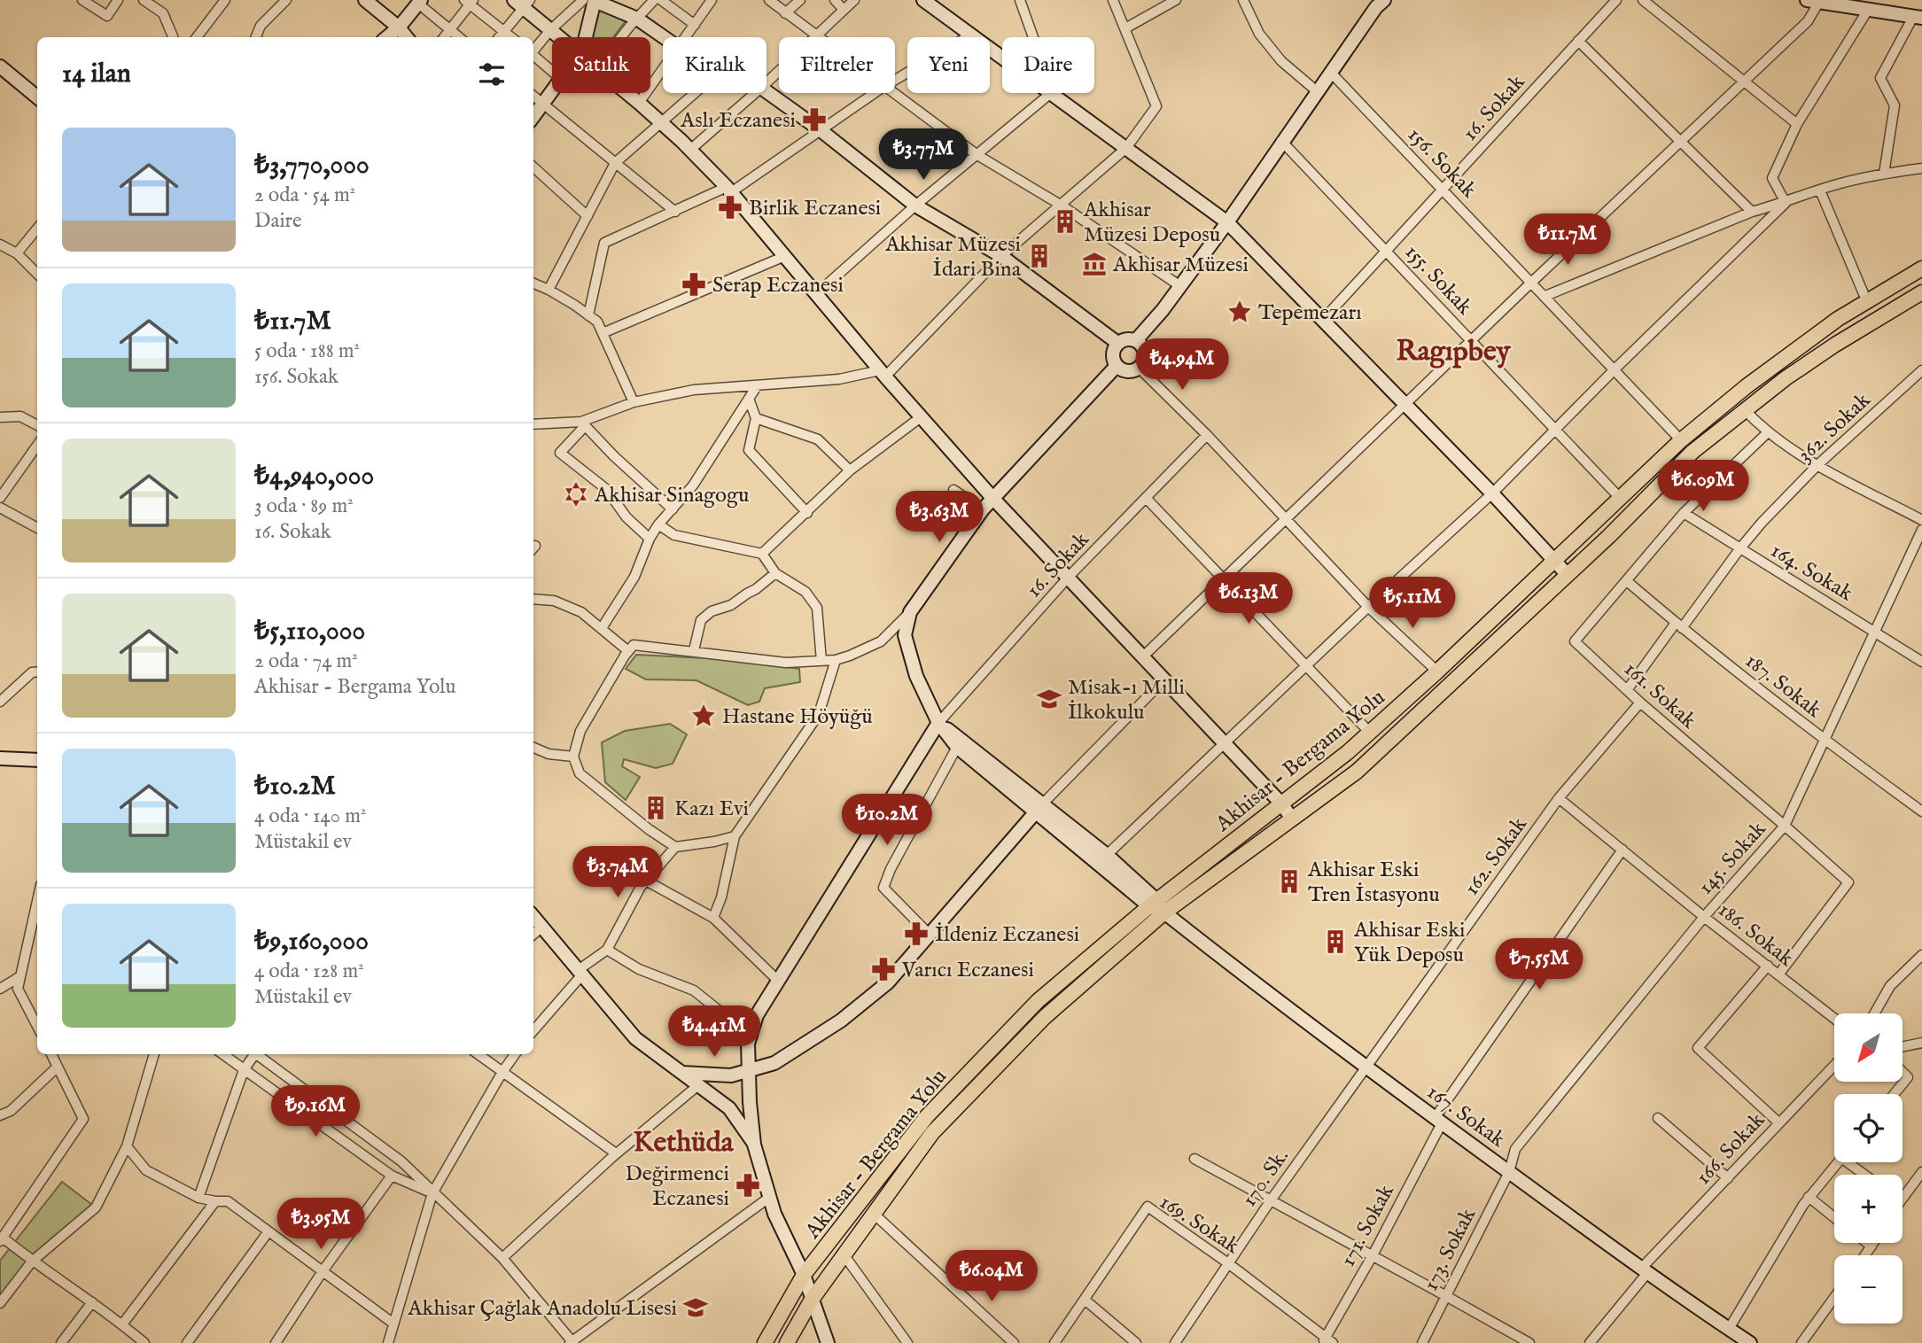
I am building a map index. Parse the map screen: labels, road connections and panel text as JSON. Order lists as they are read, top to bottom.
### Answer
{
  "streets": {
    "main road": ["Akhisar - Bergama Yolu"],
    "street": [
      "16. Sokak",
      "156. Sokak",
      "155. Sokak",
      "362. Sokak",
      "164. Sokak",
      "187. Sokak",
      "161. Sokak",
      "162. Sokak",
      "145. Sokak",
      "186. Sokak",
      "167. Sokak",
      "166. Sokak",
      "170. Sk.",
      "169. Sokak",
      "171. Sokak",
      "173. Sokak"
    ]
  },
  "crossings": [
    ["16. Sokak", "156. Sokak"],
    ["16. Sokak", "155. Sokak"],
    ["156. Sokak", "Akhisar - Bergama Yolu"],
    ["155. Sokak", "Akhisar - Bergama Yolu"],
    ["362. Sokak", "164. Sokak"],
    ["362. Sokak", "187. Sokak"],
    ["362. Sokak", "161. Sokak"],
    ["164. Sokak", "145. Sokak"],
    ["187. Sokak", "161. Sokak"],
    ["187. Sokak", "145. Sokak"],
    ["161. Sokak", "162. Sokak"],
    ["161. Sokak", "145. Sokak"],
    ["161. Sokak", "186. Sokak"],
    ["Akhisar - Bergama Yolu", "167. Sokak"],
    ["162. Sokak", "186. Sokak"],
    ["162. Sokak", "167. Sokak"],
    ["162. Sokak", "170. Sk."],
    ["145. Sokak", "186. Sokak"],
    ["145. Sokak", "167. Sokak"],
    ["145. Sokak", "173. Sokak"],
    ["186. Sokak", "171. Sokak"],
    ["167. Sokak", "166. Sokak"],
    ["167. Sokak", "170. Sk."],
    ["167. Sokak", "171. Sokak"],
    ["167. Sokak", "173. Sokak"],
    ["170. Sk.", "169. Sokak"],
    ["169. Sokak", "171. Sokak"]
  ],
  "districts": ["Ragıpbey", "Kethüda"],
  "places": {
    "pharmacy": [
      "Aslı Eczanesi",
      "Birlik Eczanesi",
      "Serap Eczanesi",
      "İldeniz Eczanesi",
      "Varıcı Eczanesi",
      "Değirmenci Eczanesi"
    ],
    "building": [
      "Akhisar Müzesi Deposu",
      "Akhisar Müzesi İdari Bina",
      "Kazı Evi",
      "Akhisar Eski Tren İstasyonu",
      "Akhisar Eski Yük Deposu"
    ],
    "museum": ["Akhisar Müzesi"],
    "place": ["Tepemezarı", "Hastane Höyüğü"],
    "synagogue": ["Akhisar Sinagogu"],
    "school or university": ["Misak-ı Milli İlkokulu", "Akhisar Çağlak Anadolu Lisesi"]
  },
  "north": "bottom left",
  "page": {
    "chip": [
      "Satılık",
      "Kiralık",
      "Filtreler",
      "Yeni",
      "Daire"
    ],
    "heading": "14 ilan",
    "list": [
      {
        "name": "₺3,770,000",
        "note": "2 oda · 54 m² · Daire"
      },
      {
        "name": "₺11.7M",
        "note": "5 oda · 188 m² · 156. Sokak"
      },
      {
        "name": "₺4,940,000",
        "note": "3 oda · 89 m² · 16. Sokak"
      },
      {
        "name": "₺5,110,000",
        "note": "2 oda · 74 m² · Akhisar - Bergama Yolu"
      },
      {
        "name": "₺10.2M",
        "note": "4 oda · 140 m² · Müstakil ev"
      },
      {
        "name": "₺9,160,000",
        "note": "4 oda · 128 m² · Müstakil ev"
      }
    ],
    "price": [
      "₺3.77M",
      "₺11.7M",
      "₺4.94M",
      "₺6.09M",
      "₺3.63M",
      "₺6.13M",
      "₺5.11M",
      "₺10.2M",
      "₺3.74M",
      "₺7.55M",
      "₺4.41M",
      "₺9.16M",
      "₺3.95M",
      "₺6.04M"
    ],
    "map_buttons": ["+", "−"]
  }
}
